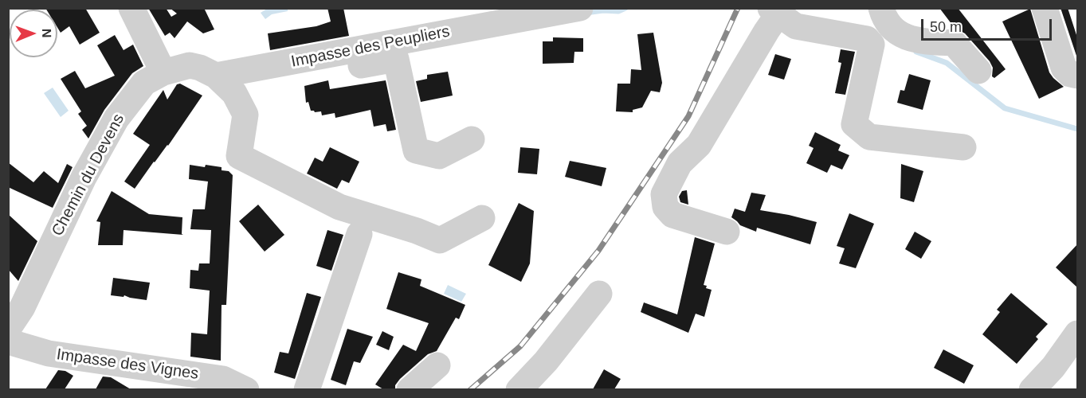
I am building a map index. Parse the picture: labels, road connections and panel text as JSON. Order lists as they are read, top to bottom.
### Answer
{
  "streets": {
    "street": ["Impasse des Peupliers", "Chemin du Devens", "Impasse des Vignes"]
  },
  "scale_bar": "50 m",
  "north": "right"
}
